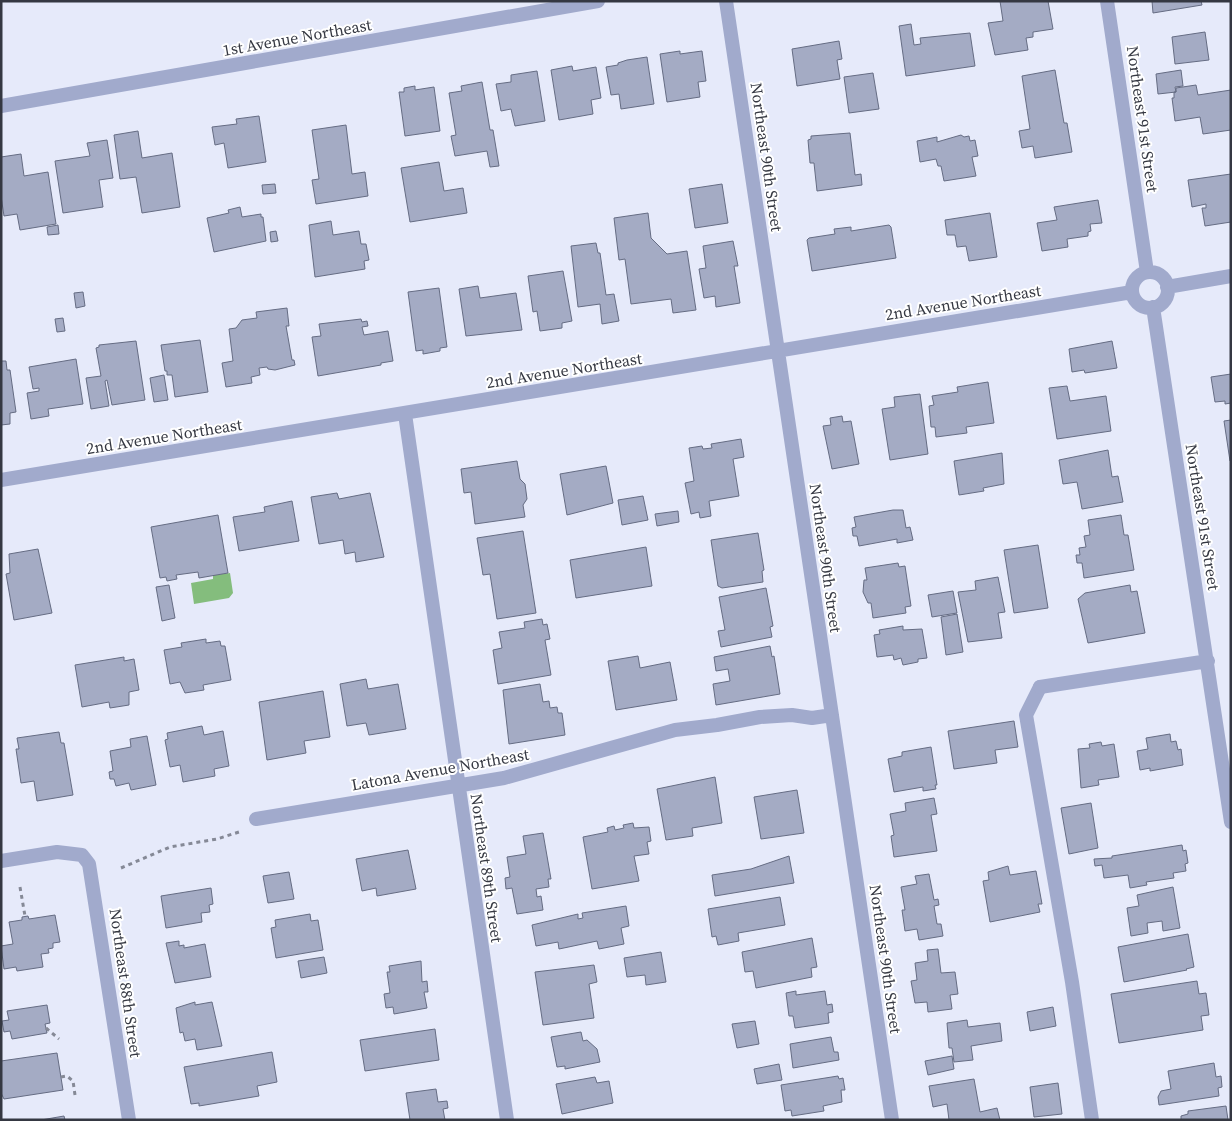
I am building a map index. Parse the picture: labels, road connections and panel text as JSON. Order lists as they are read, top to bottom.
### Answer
{
  "streets": {
    "street": [
      "1st Avenue Northeast",
      "Northeast 91st Street",
      "Northeast 90th Street",
      "2nd Avenue Northeast",
      "Latona Avenue Northeast",
      "Northeast 89th Street",
      "Northeast 88th Street"
    ]
  },
  "crossings": [
    ["Northeast 91st Street", "2nd Avenue Northeast"],
    ["Northeast 90th Street", "2nd Avenue Northeast"],
    ["Northeast 90th Street", "Latona Avenue Northeast"],
    ["2nd Avenue Northeast", "Northeast 89th Street"],
    ["Latona Avenue Northeast", "Northeast 89th Street"]
  ]
}
